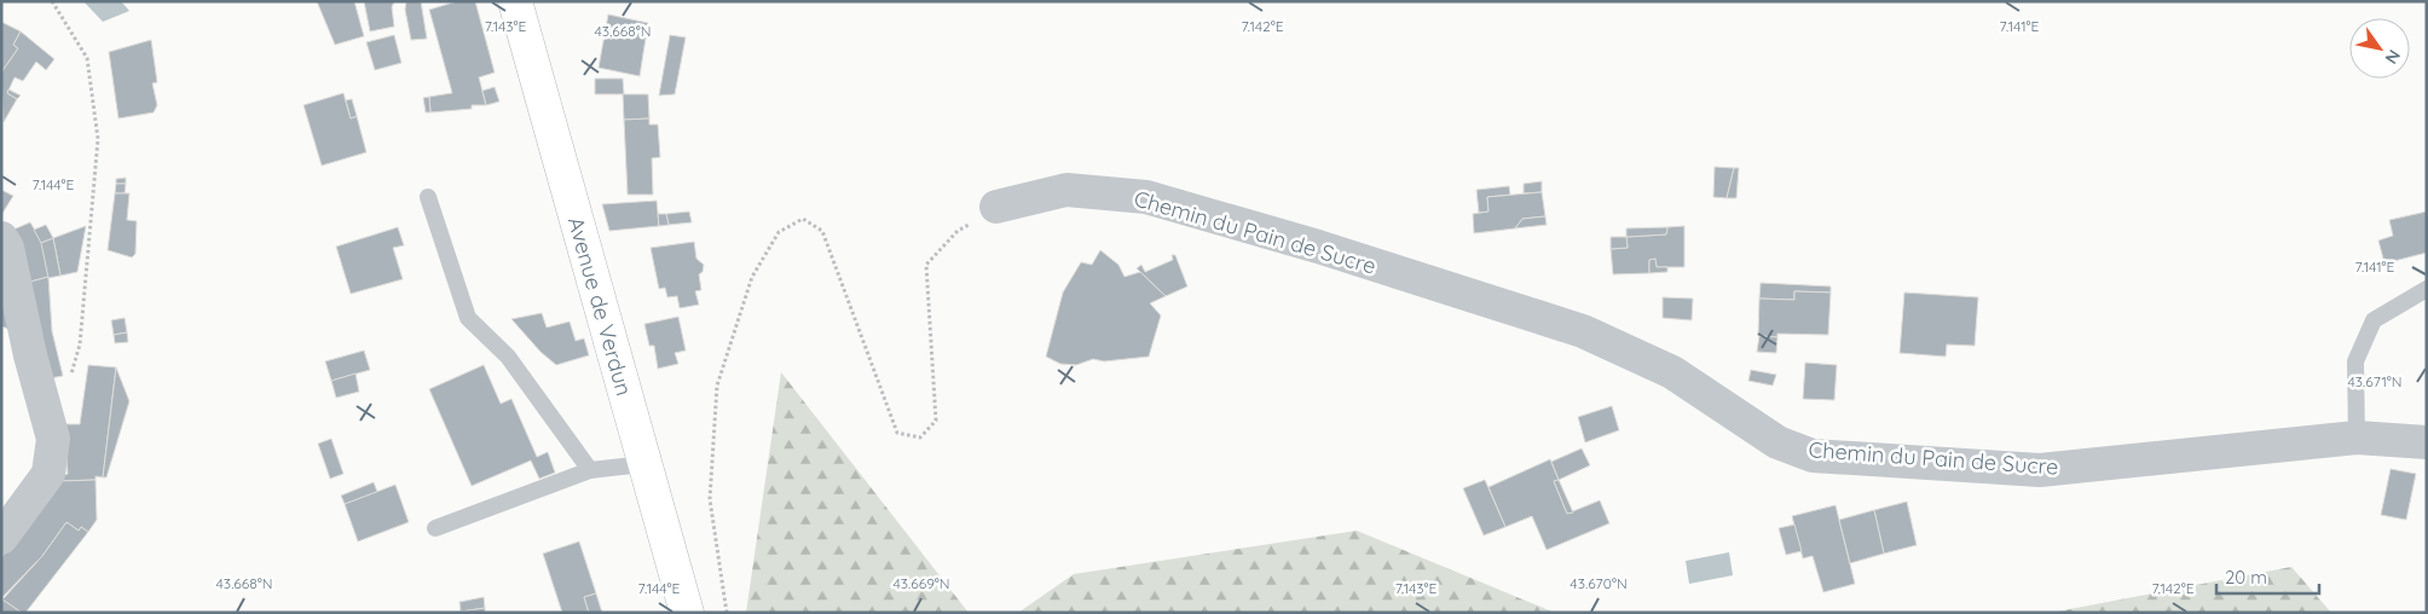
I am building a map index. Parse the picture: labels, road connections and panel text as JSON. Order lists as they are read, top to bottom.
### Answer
{
  "streets": {
    "main road": ["Avenue de Verdun"],
    "street": ["Chemin du Pain de Sucre"]
  },
  "scale_bar": "20 m",
  "north": "bottom right",
  "coordinates": [
    "7.142°E",
    "7.143°E",
    "7.141°E",
    "43.668°N",
    "7.144°E",
    "43.671°N",
    "43.669°N",
    "43.670°N"
  ]
}
